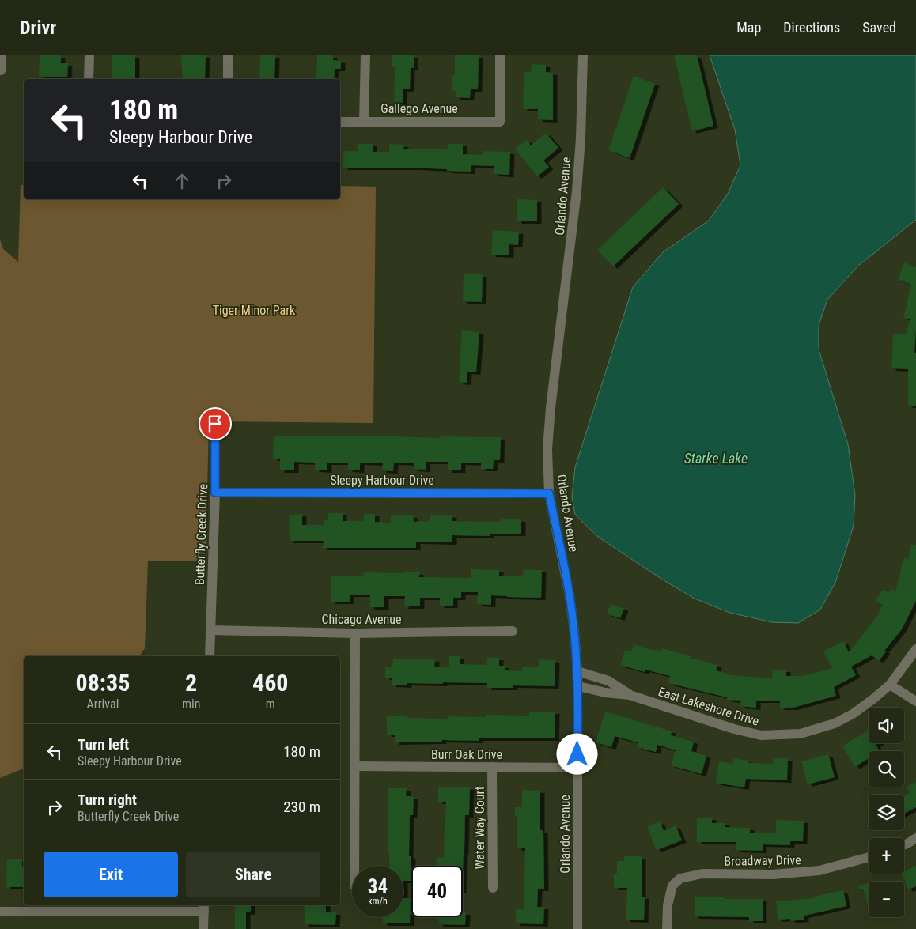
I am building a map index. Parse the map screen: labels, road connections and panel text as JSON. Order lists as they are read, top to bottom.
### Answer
{
  "streets": {
    "street": [
      "Gallego Avenue",
      "Orlando Avenue",
      "Sleepy Harbour Drive",
      "Butterfly Creek Drive",
      "Chicago Avenue",
      "East Lakeshore Drive",
      "Burr Oak Drive",
      "Water Way Court",
      "Broadway Drive"
    ]
  },
  "crossings": [
    ["Orlando Avenue", "Sleepy Harbour Drive"],
    ["Orlando Avenue", "East Lakeshore Drive"],
    ["Orlando Avenue", "Burr Oak Drive"],
    ["Sleepy Harbour Drive", "Butterfly Creek Drive"],
    ["Butterfly Creek Drive", "Chicago Avenue"],
    ["Burr Oak Drive", "Water Way Court"]
  ],
  "water": ["Starke Lake"],
  "parks": ["Tiger Minor Park"],
  "page": {
    "header": "Drivr",
    "nav": ["Map", "Directions", "Saved"],
    "turn": ["180 m", "Sleepy Harbour Drive"],
    "eta": [
      "08:35",
      "Arrival",
      "2",
      "min",
      "460",
      "m"
    ],
    "map_buttons": ["+", "−"],
    "list": [
      {
        "name": "Turn left",
        "note": "Sleepy Harbour Drive",
        "value": "180 m"
      },
      {
        "name": "Turn right",
        "note": "Butterfly Creek Drive",
        "value": "230 m"
      }
    ],
    "buttons": ["Exit", "Share"],
    "speed": "34 km/h",
    "limit": "40"
  }
}
